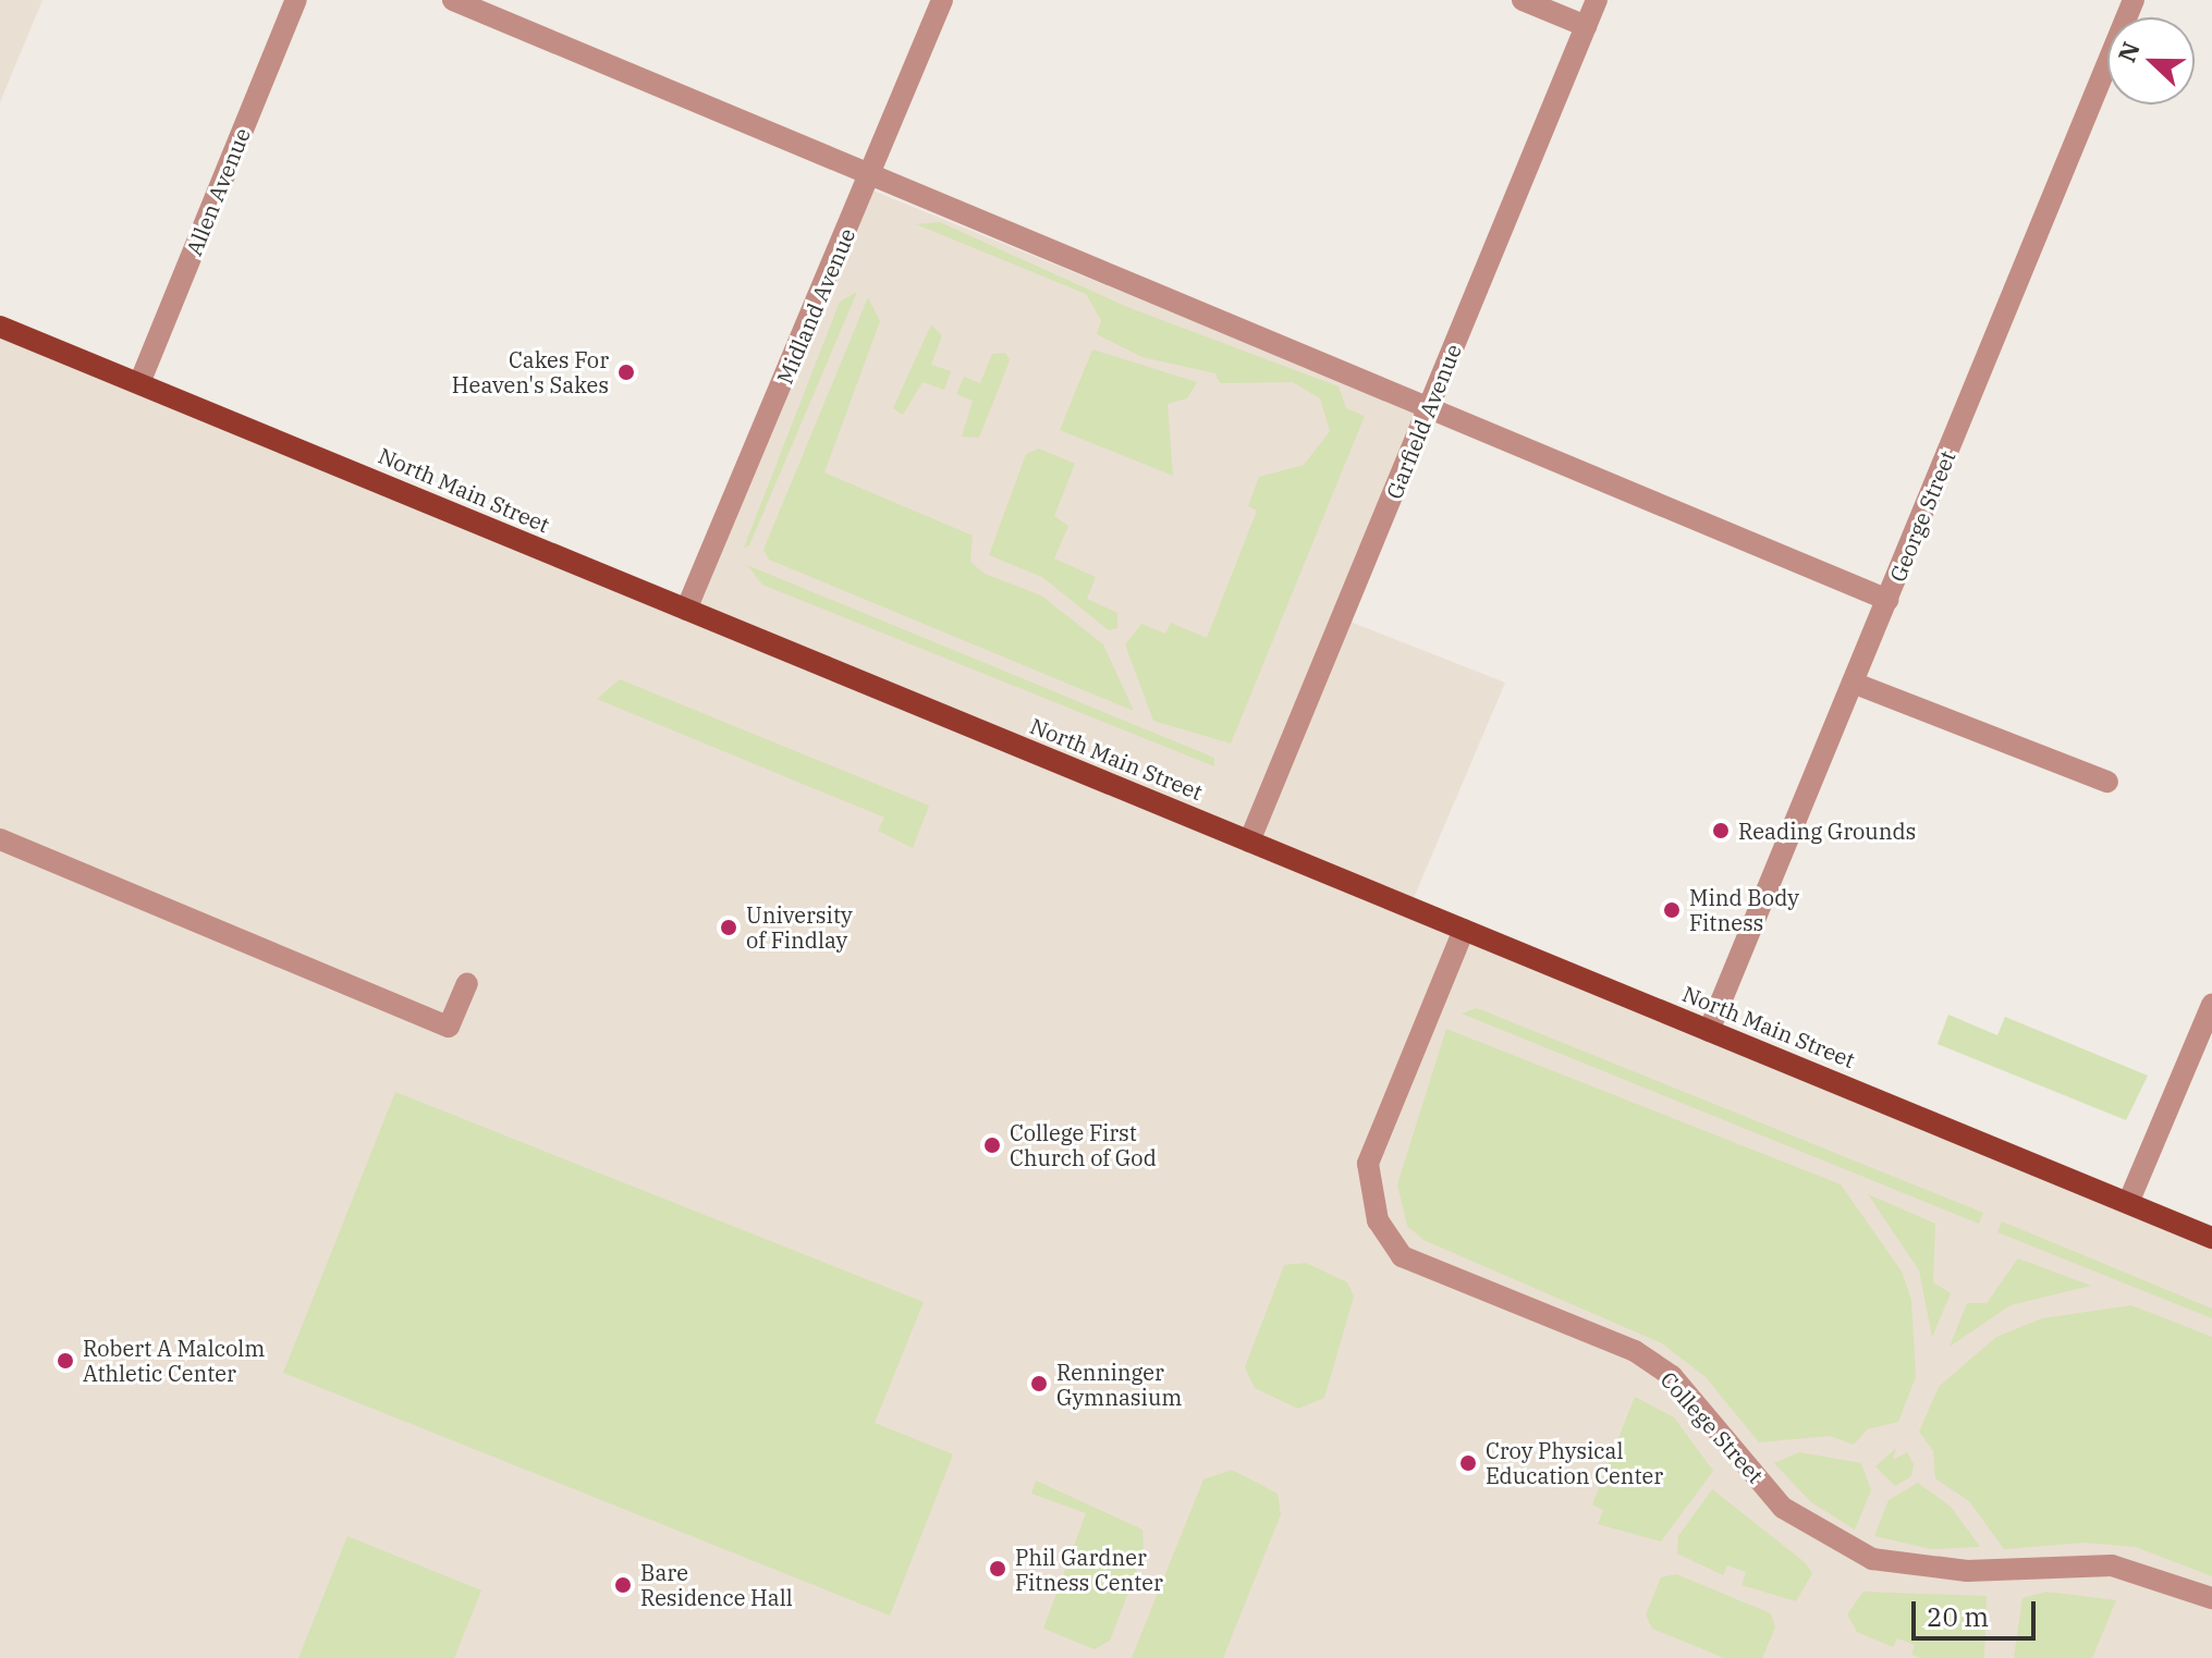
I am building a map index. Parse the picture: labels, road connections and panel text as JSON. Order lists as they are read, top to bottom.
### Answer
{
  "streets": {
    "main road": ["North Main Street"],
    "street": [
      "Allen Avenue",
      "Midland Avenue",
      "Garfield Avenue",
      "George Street",
      "College Street"
    ]
  },
  "crossings": [
    ["Allen Avenue", "North Main Street"],
    ["Midland Avenue", "North Main Street"],
    ["Garfield Avenue", "North Main Street"],
    ["North Main Street", "George Street"],
    ["North Main Street", "College Street"]
  ],
  "places": [
    "Cakes For Heaven's Sakes",
    "Reading Grounds",
    "Mind Body Fitness",
    "University of Findlay",
    "College First Church of God",
    "Robert A Malcolm Athletic Center",
    "Renninger Gymnasium",
    "Croy Physical Education Center",
    "Phil Gardner Fitness Center",
    "Bare Residence Hall"
  ],
  "scale_bar": "20 m",
  "north": "left"
}
